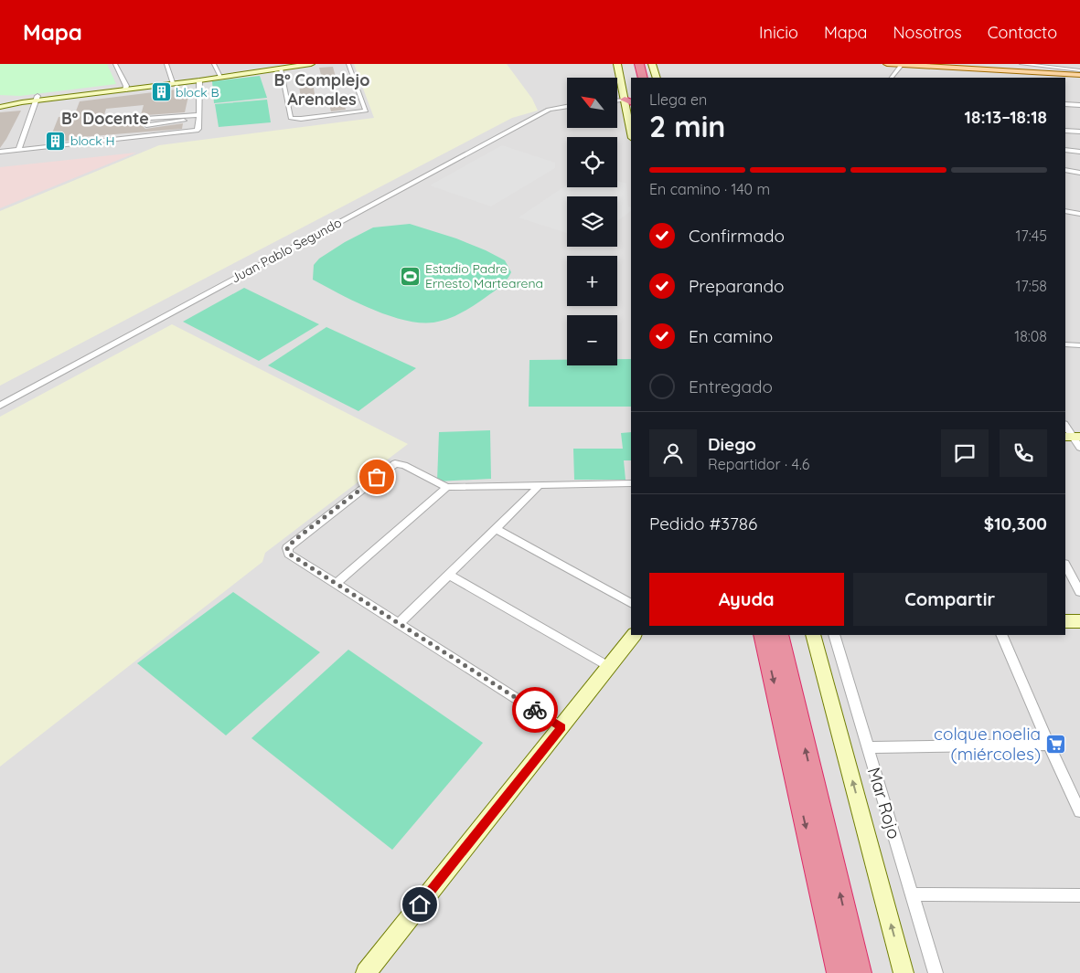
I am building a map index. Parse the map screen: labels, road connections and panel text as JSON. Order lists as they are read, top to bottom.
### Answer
{
  "streets": {
    "street": ["Juan Pablo Segundo", "Mar Rojo"]
  },
  "districts": ["Bº Complejo Arenales", "Bº Docente"],
  "places": {
    "building": ["block B", "block H"],
    "sports": ["Estadio Padre Ernesto Martearena"],
    "supermarket": ["colque noelia (miércoles)"]
  },
  "north": "top left",
  "page": {
    "header": "Mapa",
    "nav": [
      "Inicio",
      "Mapa",
      "Nosotros",
      "Contacto"
    ],
    "map_buttons": ["+", "−"],
    "heading": ["2 min", "Llega en", "18:13–18:18"],
    "panel": [
      "Diego",
      "Repartidor · 4.6",
      "Pedido #3786",
      "$10,300"
    ],
    "bar": "En camino · 140 m",
    "list": [
      ["Confirmado", "17:45"],
      ["Preparando", "17:58"],
      ["En camino", "18:08"],
      "Entregado"
    ],
    "buttons": ["Ayuda", "Compartir"]
  }
}
